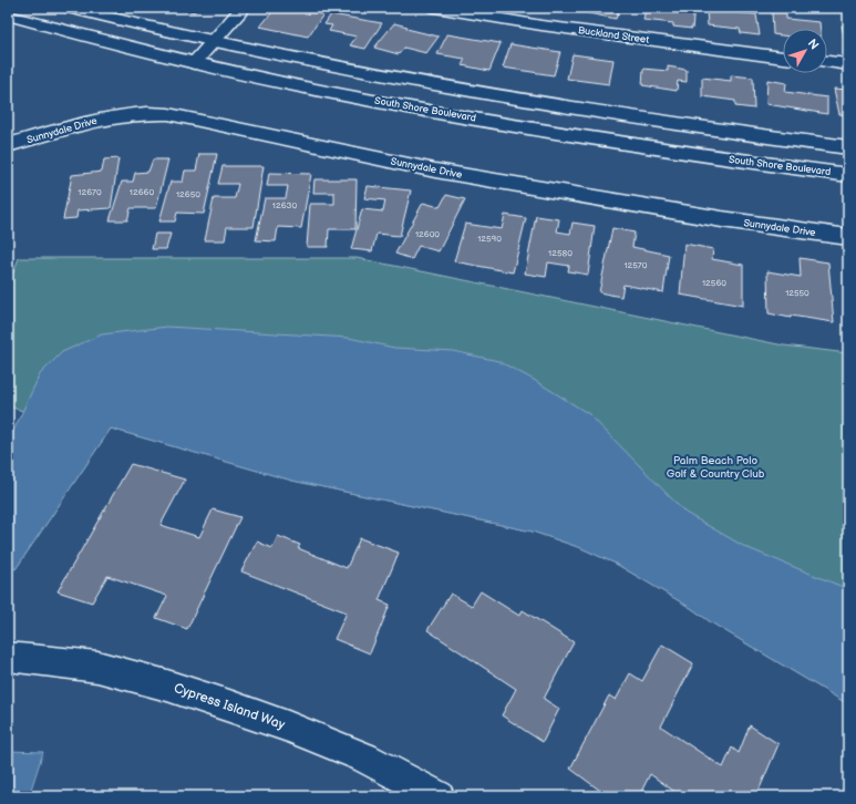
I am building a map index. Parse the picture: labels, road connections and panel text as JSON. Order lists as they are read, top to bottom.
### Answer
{
  "streets": {
    "street": [
      "Buckland Street",
      "South Shore Boulevard",
      "Sunnydale Drive",
      "Cypress Island Way"
    ]
  },
  "parks": ["Palm Beach Polo Golf & Country Club"],
  "house_numbers": [
    "12670",
    "12660",
    "12650",
    "12630",
    "12600",
    "12590",
    "12580",
    "12570",
    "12560",
    "12550"
  ],
  "north": "top right"
}
